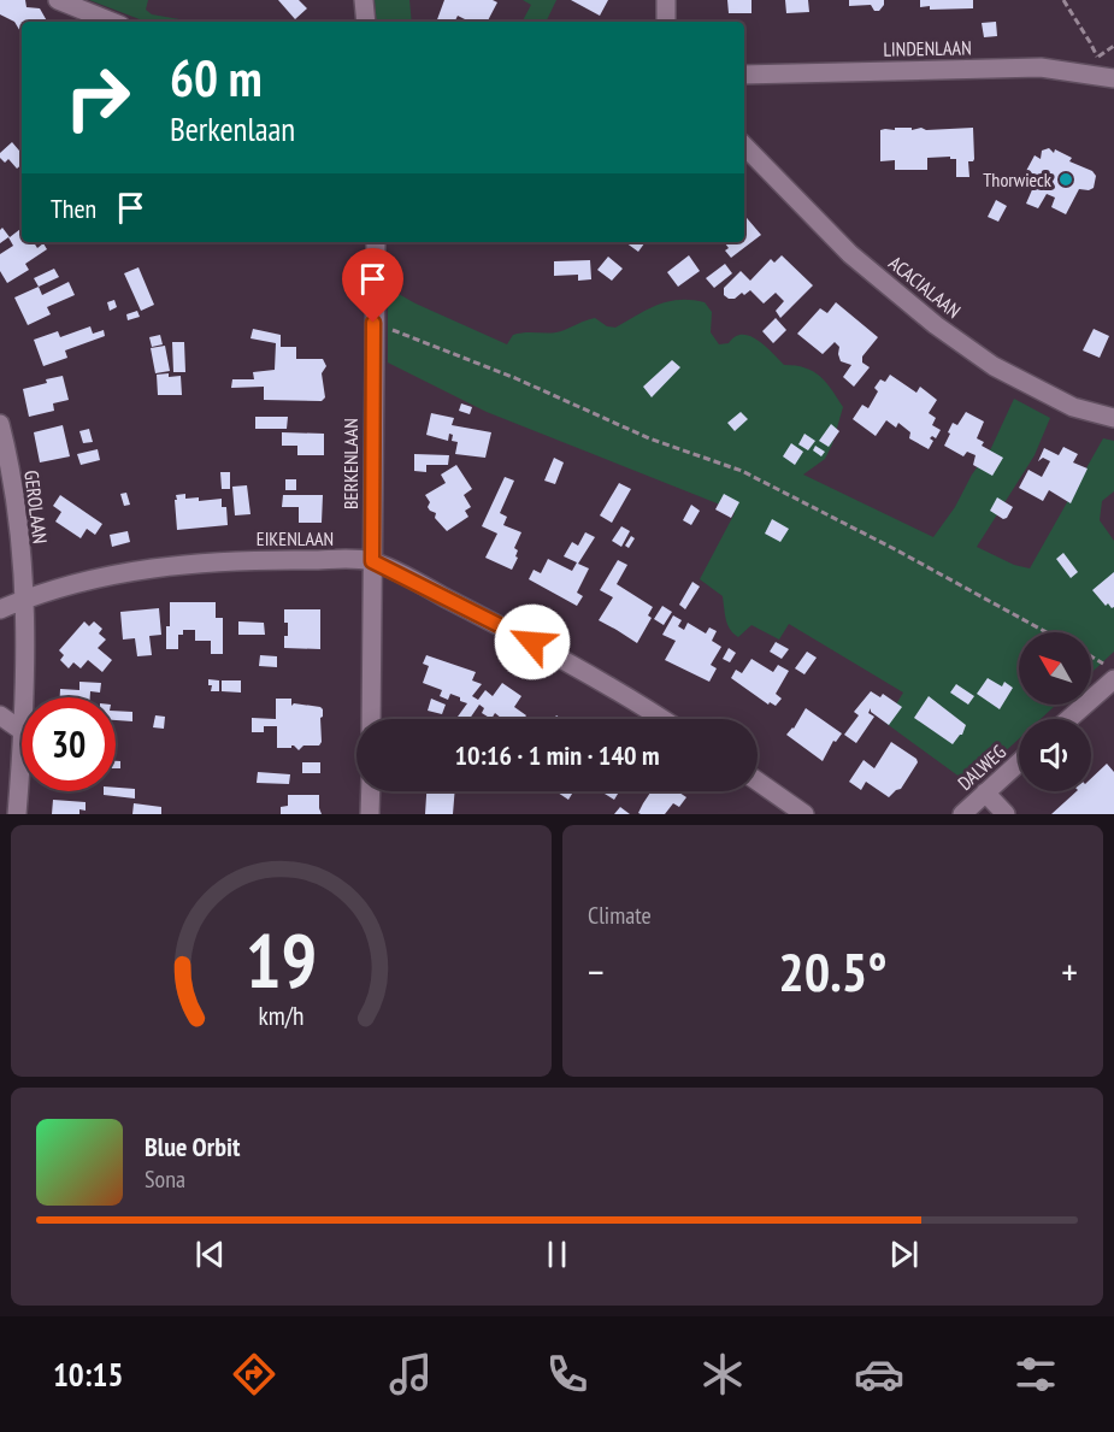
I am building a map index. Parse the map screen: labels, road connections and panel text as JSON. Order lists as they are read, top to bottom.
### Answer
{
  "streets": {
    "street": [
      "LINDENLAAN",
      "ACACIALAAN",
      "BERKENLAAN",
      "GEROLAAN",
      "EIKENLAAN",
      "DALWEG"
    ]
  },
  "crossings": [
    ["BERKENLAAN", "EIKENLAAN"],
    ["GEROLAAN", "EIKENLAAN"]
  ],
  "places": ["Thorwieck"],
  "north": "top left",
  "page": {
    "turn": ["60 m", "Berkenlaan"],
    "then": "Then",
    "limit": "30",
    "trip": "10:16 · 1 min · 140 m",
    "tile": "Climate",
    "heat": ["−", "20.5°", "+"],
    "song": ["Blue Orbit", "Sona"],
    "tabs": "10:15",
    "gauge": ["19", "km/h"]
  }
}
